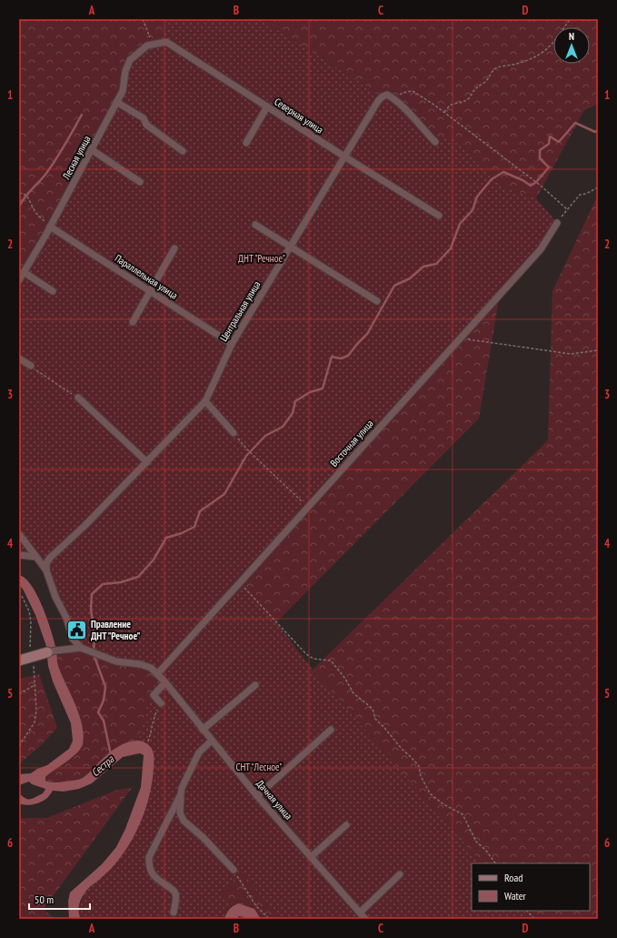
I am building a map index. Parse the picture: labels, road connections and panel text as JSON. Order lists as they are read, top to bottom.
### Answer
{
  "streets": {
    "street": [
      "Северная улица",
      "Лесная улица",
      "Параллельная улица",
      "Центральная улица",
      "Восточная улица",
      "Дачная улица"
    ]
  },
  "crossings": [
    ["Северная улица", "Лесная улица"],
    ["Северная улица", "Центральная улица"],
    ["Лесная улица", "Параллельная улица"],
    ["Параллельная улица", "Центральная улица"],
    ["Восточная улица", "Дачная улица"]
  ],
  "water": ["Сестра"],
  "parks": ["ДНТ \"Речное\"", "СНТ \"Лесное\""],
  "places": {
    "public building": ["Правление ДНТ \"Речное\""]
  },
  "legend": ["Road", "Water"],
  "scale_bar": "50 m",
  "north": "top",
  "grid": {
    "columns": [
      "A",
      "B",
      "C",
      "D"
    ],
    "rows": [
      "1",
      "2",
      "3",
      "4",
      "5",
      "6"
    ]
  }
}
